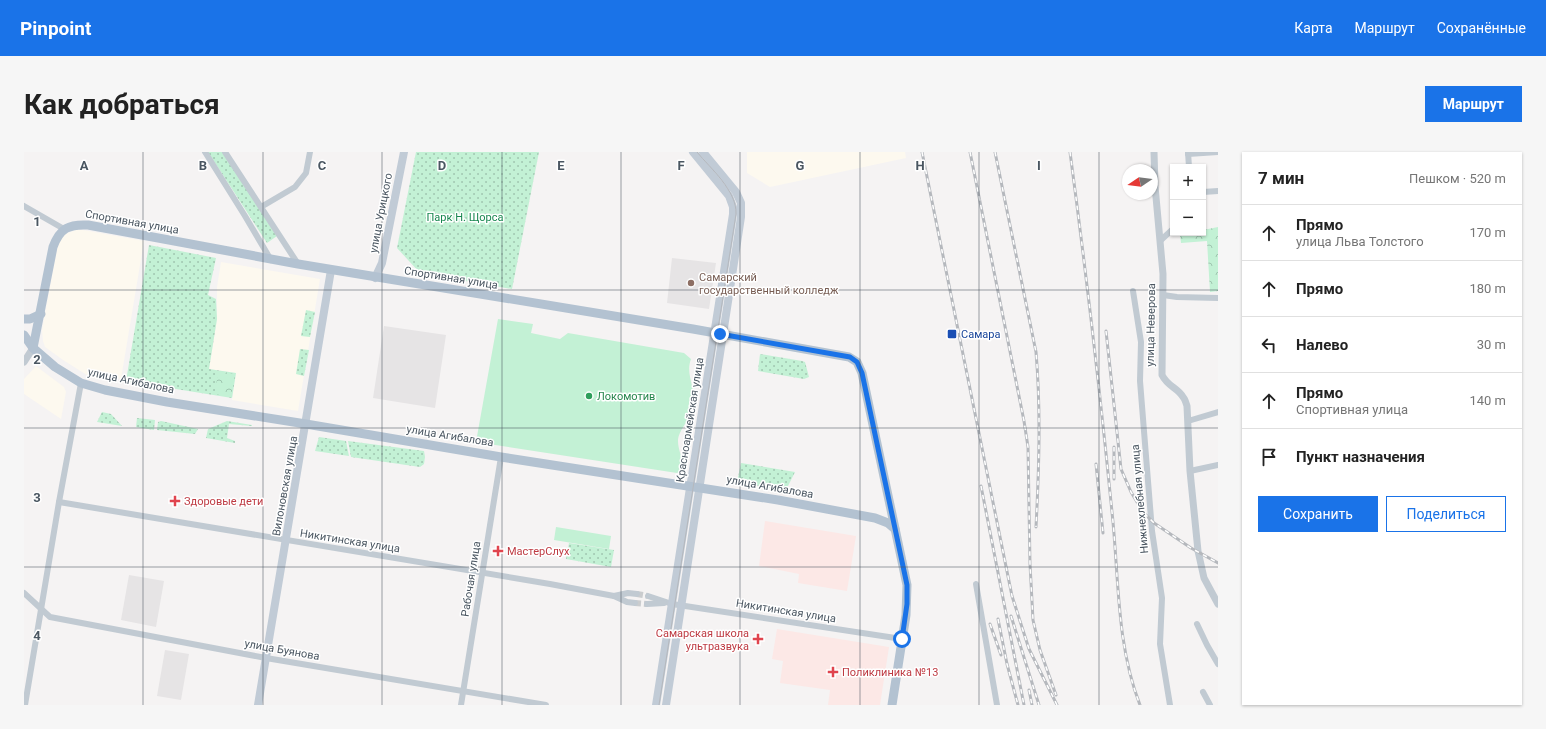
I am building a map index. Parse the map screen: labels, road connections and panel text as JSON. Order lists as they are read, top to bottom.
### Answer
{
  "streets": {
    "main road": [
      "улица Урицкого",
      "Спортивная улица",
      "улица Агибалова",
      "Красноармейская улица",
      "Вилоновская улица"
    ],
    "street": [
      "улица Неверова",
      "Нижнехлебная улица",
      "Никитинская улица",
      "Рабочая улица",
      "улица Буянова"
    ]
  },
  "crossings": [
    ["улица Урицкого", "Спортивная улица"],
    ["Спортивная улица", "улица Агибалова"],
    ["Спортивная улица", "Красноармейская улица"],
    ["Спортивная улица", "Вилоновская улица"],
    ["Спортивная улица", "Никитинская улица"],
    ["улица Агибалова", "Красноармейская улица"],
    ["улица Агибалова", "Вилоновская улица"],
    ["улица Агибалова", "Рабочая улица"],
    ["Красноармейская улица", "Никитинская улица"],
    ["Вилоновская улица", "Никитинская улица"],
    ["Вилоновская улица", "улица Буянова"],
    ["Никитинская улица", "Рабочая улица"],
    ["Рабочая улица", "улица Буянова"]
  ],
  "parks": ["Парк Н. Щорса"],
  "places": {
    "other": ["Самарский государственный колледж", "Локомотив"],
    "transit": ["Самара"],
    "health": [
      "Здоровые дети",
      "МастерСлух",
      "Самарская школа ультразвука",
      "Поликлиника №13"
    ]
  },
  "north": "left",
  "page": {
    "header": "Pinpoint",
    "nav": ["Карта", "Маршрут", "Сохранённые"],
    "buttons": [
      "Маршрут",
      ["Сохранить", "Поделиться"]
    ],
    "title": "Как добраться",
    "heading": ["7 мин", "Пешком · 520 m"],
    "map_buttons": ["+", "−"],
    "list": [
      ["Прямо", "улица Льва Толстого", "170 m"],
      ["Прямо", "180 m"],
      ["Налево", "30 m"],
      ["Прямо", "Спортивная улица", "140 m"],
      "Пункт назначения"
    ]
  },
  "grid": {
    "columns": [
      "A",
      "B",
      "C",
      "D",
      "E",
      "F",
      "G",
      "H",
      "I"
    ],
    "rows": [
      "1",
      "2",
      "3",
      "4"
    ]
  }
}
